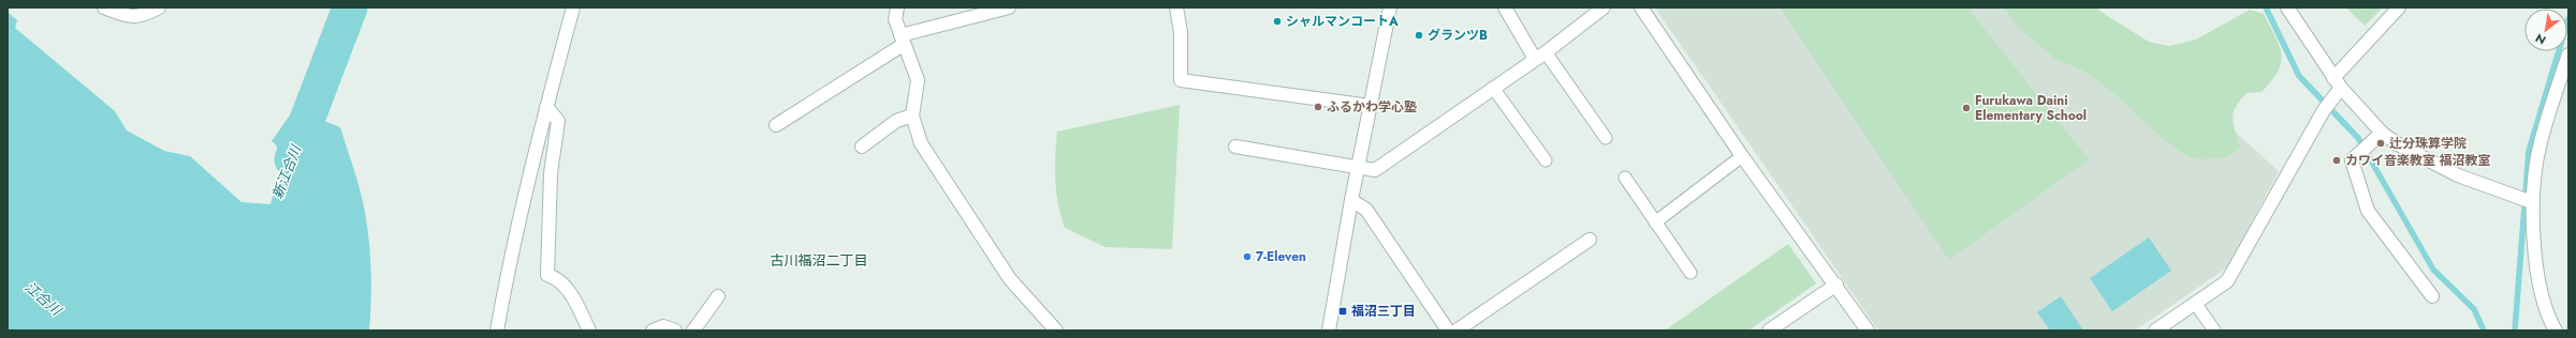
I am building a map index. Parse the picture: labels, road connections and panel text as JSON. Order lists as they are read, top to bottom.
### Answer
{
  "districts": ["古川福沼二丁目"],
  "water": ["新江合川", "江合川"],
  "places": {
    "other": [
      "シャルマンコートA",
      "グランツB",
      "ふるかわ学心塾",
      "Furukawa Daini Elementary School",
      "辻分珠算学院",
      "カワイ音楽教室 福沼教室",
      "7-Eleven"
    ],
    "transit": ["福沼三丁目"]
  },
  "north": "bottom left"
}
